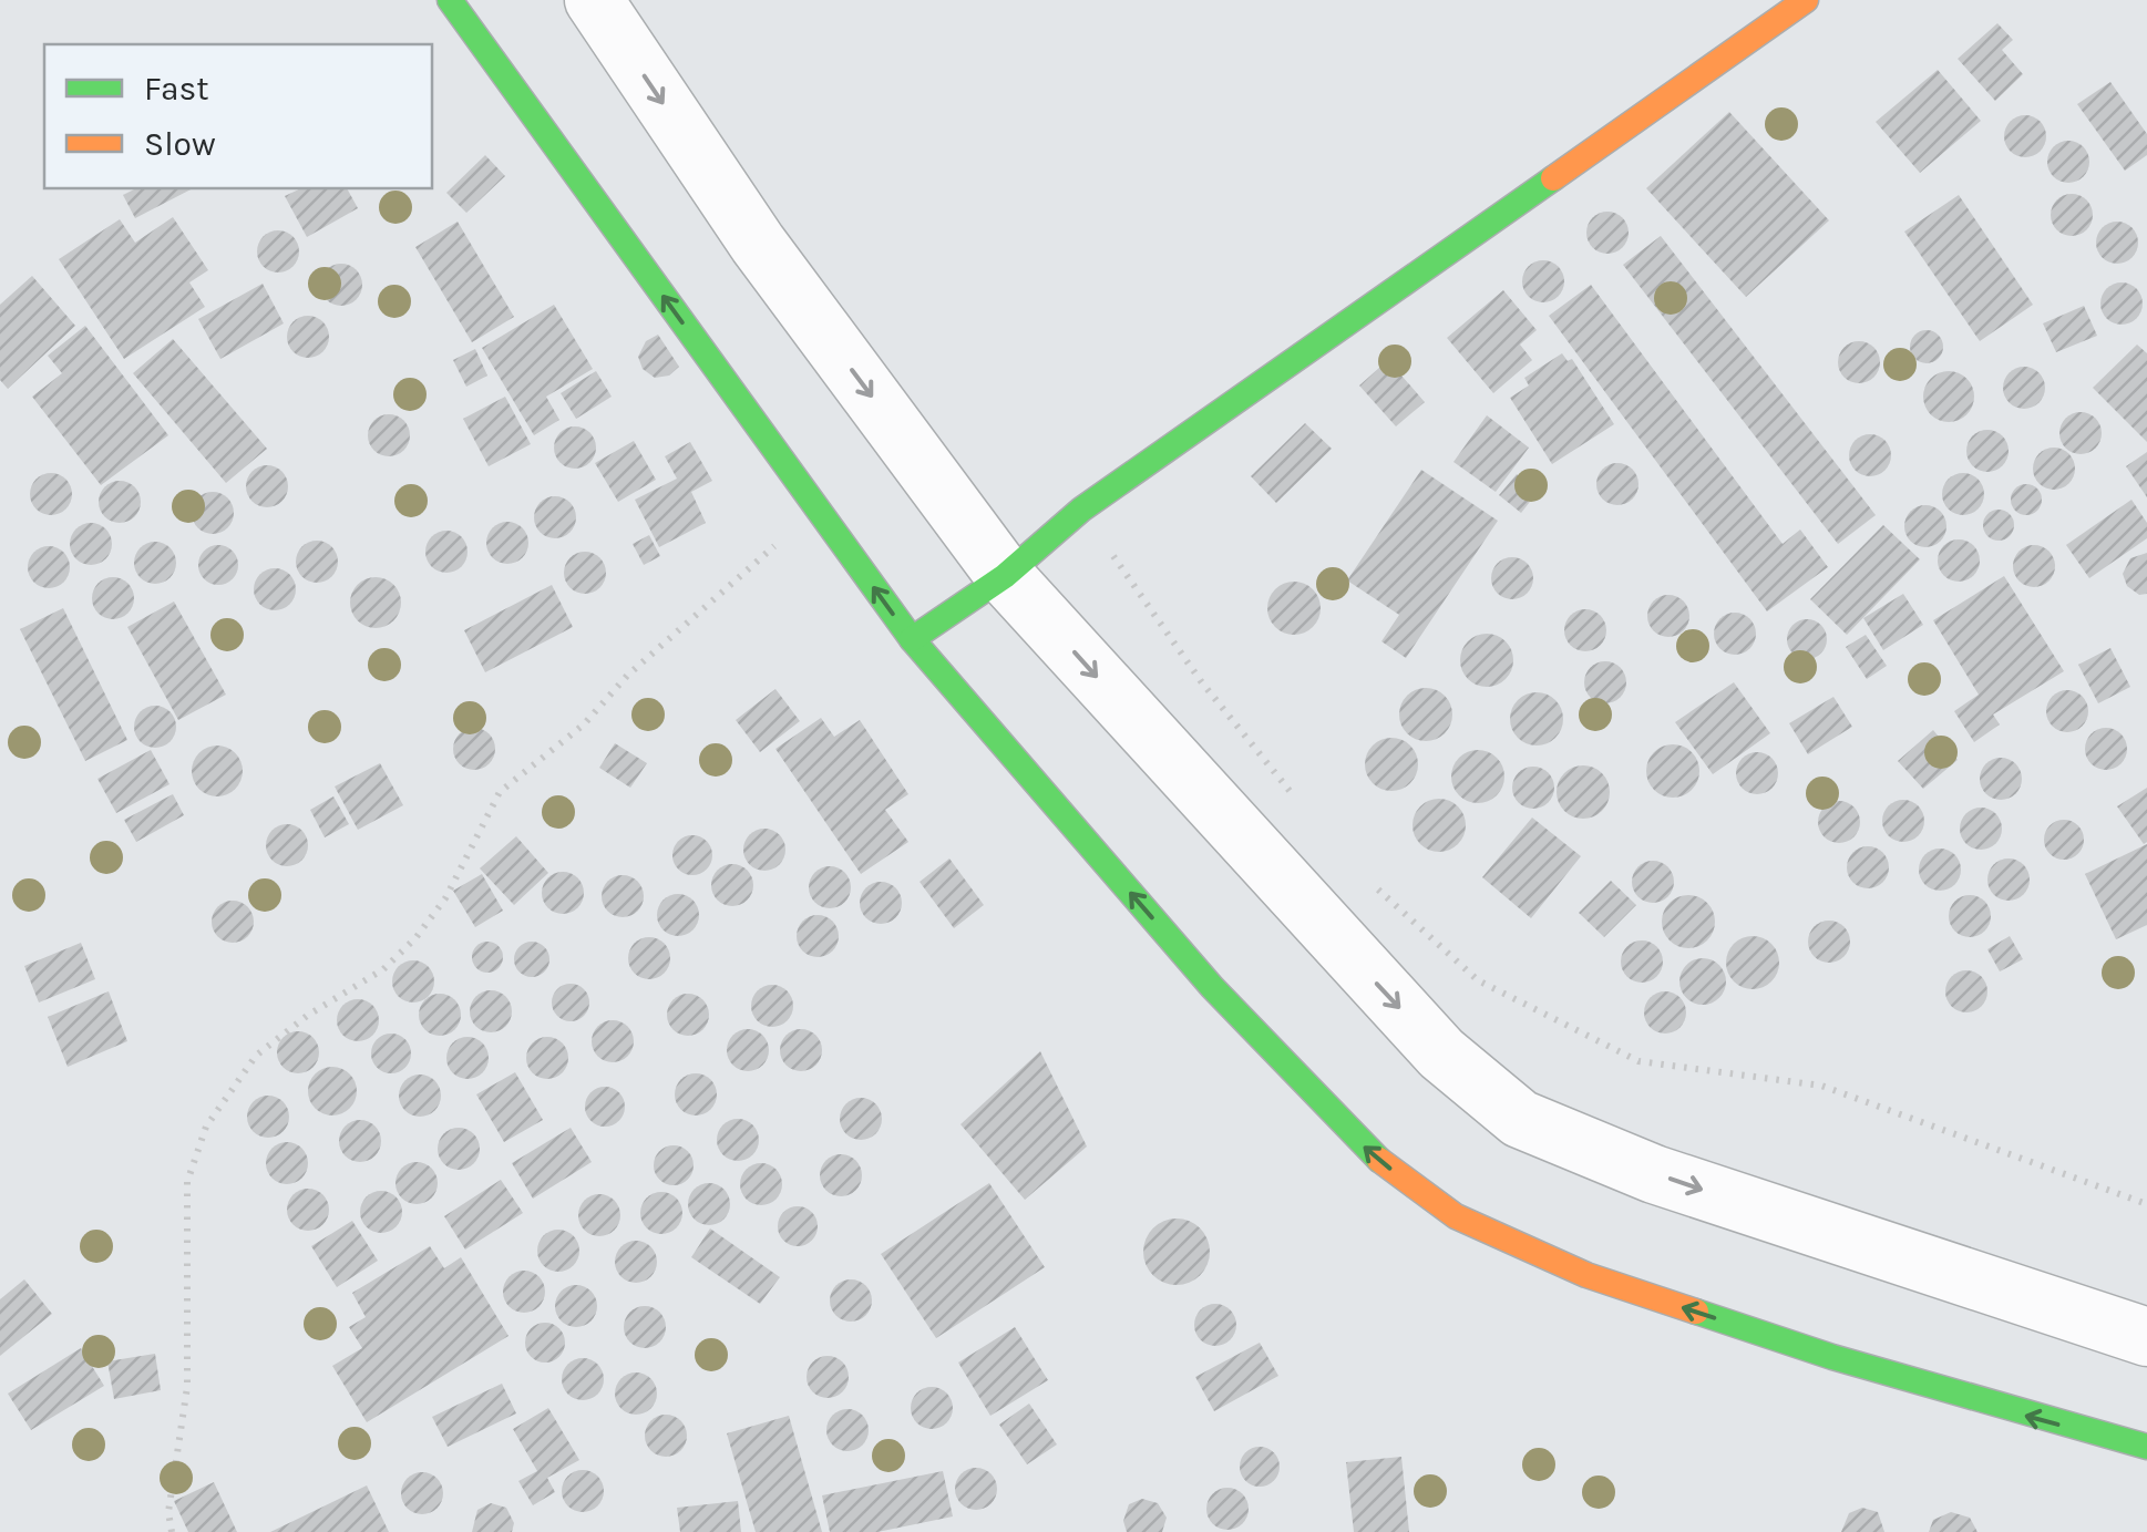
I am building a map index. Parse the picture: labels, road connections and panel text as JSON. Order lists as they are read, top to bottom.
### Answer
{
  "legend": ["Fast", "Slow"]
}
